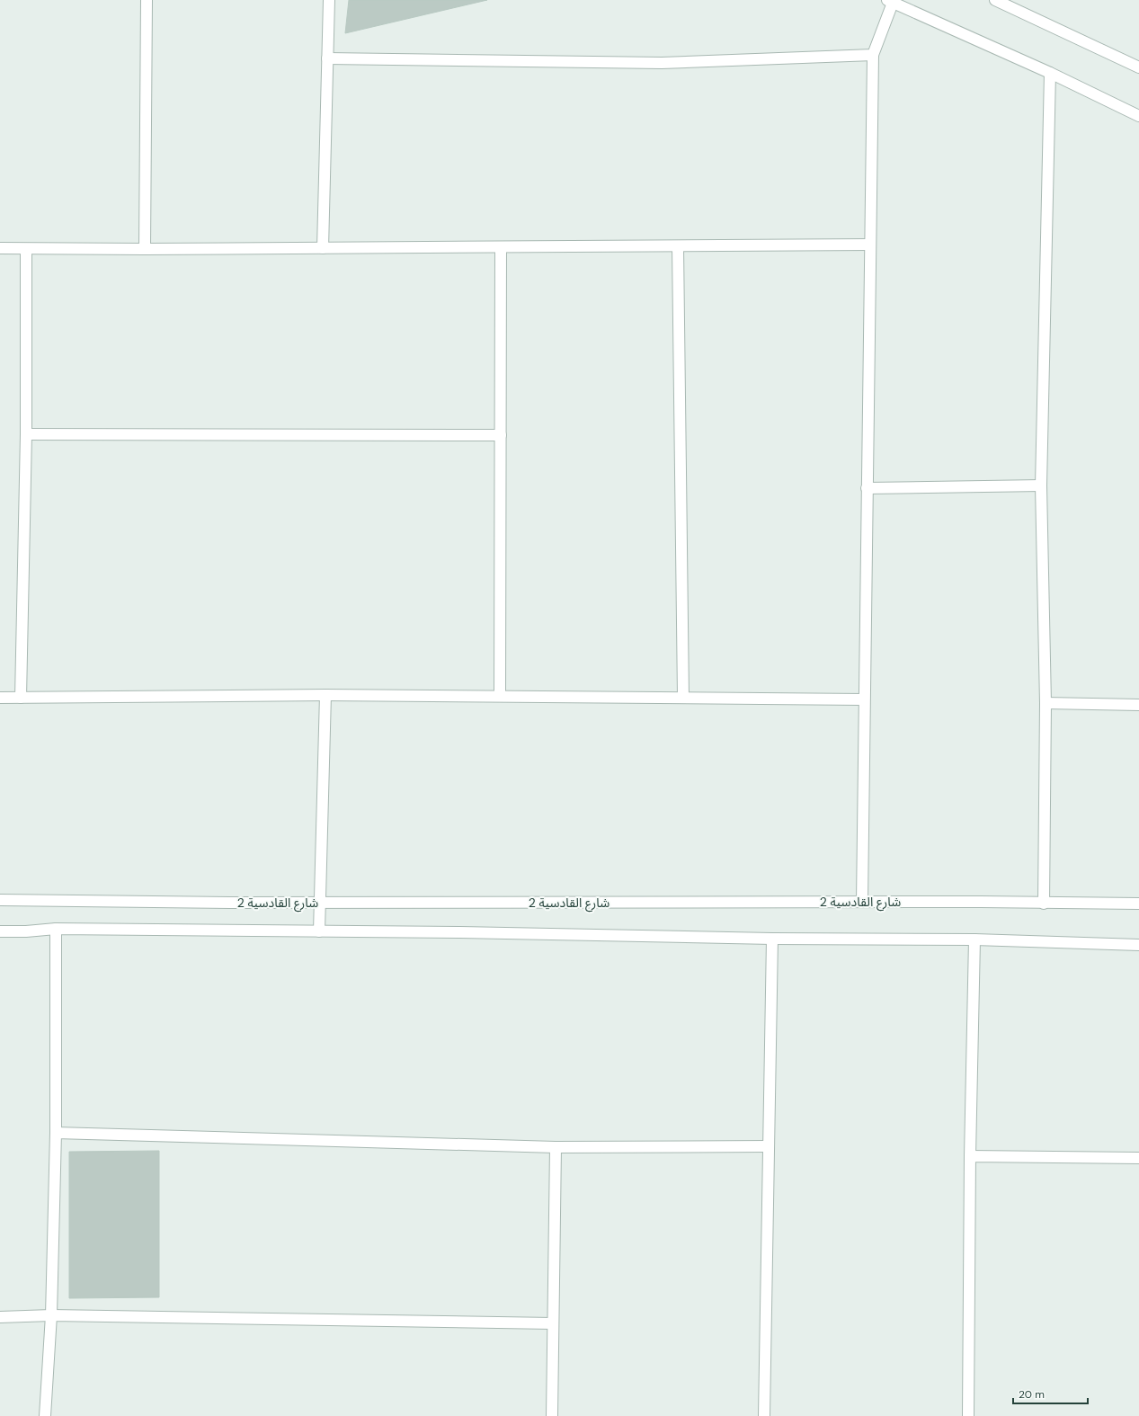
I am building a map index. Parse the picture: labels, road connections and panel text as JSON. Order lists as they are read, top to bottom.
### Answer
{
  "streets": {
    "street": ["شارع القادسية 2"]
  },
  "scale_bar": "20 m"
}
